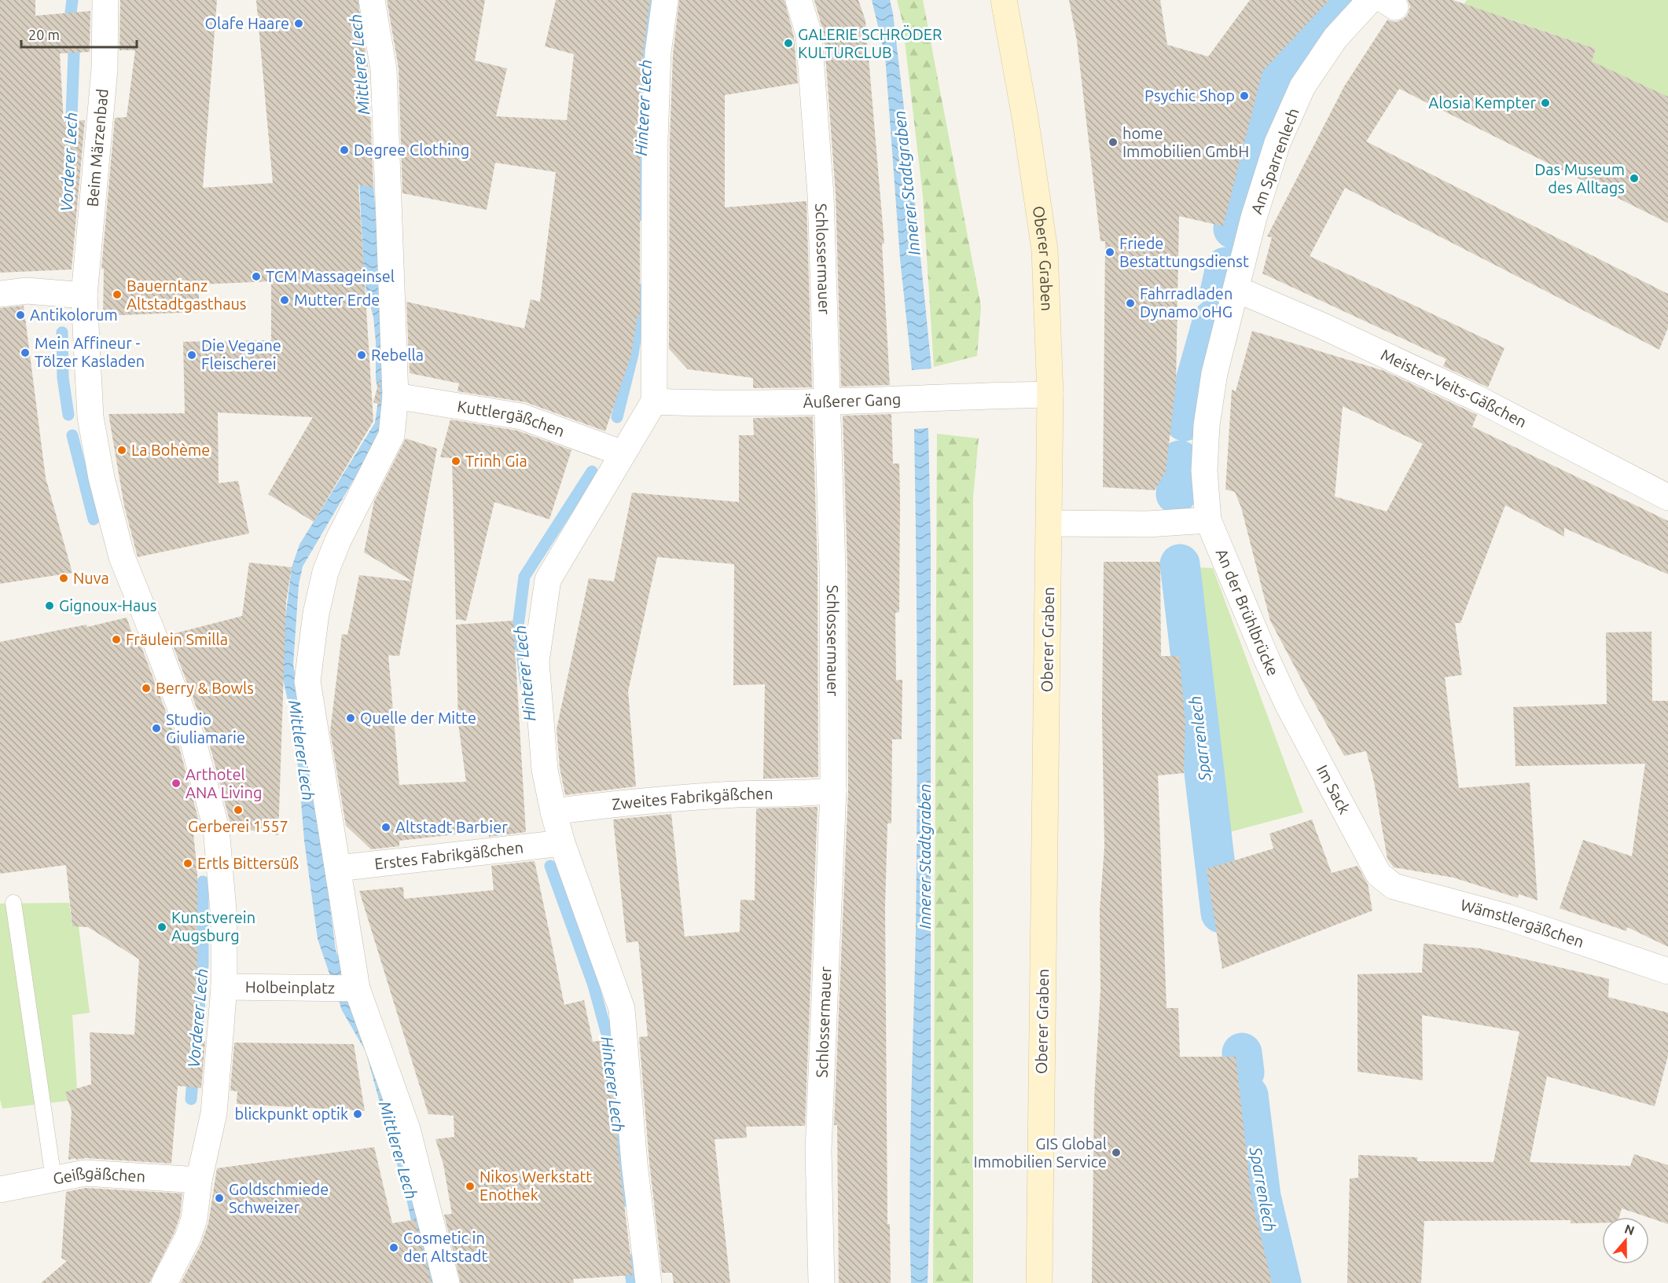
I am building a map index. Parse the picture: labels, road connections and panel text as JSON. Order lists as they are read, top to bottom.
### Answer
{
  "streets": {
    "street": [
      "Beim Märzenbad",
      "Am Sparrenlech",
      "Oberer Graben",
      "Schlossermauer",
      "Meister-Veits-Gäßchen",
      "Äußerer Gang",
      "Kuttlergäßchen",
      "An der Brühlbrücke",
      "Im Sack",
      "Zweites Fabrikgäßchen",
      "Erstes Fabrikgäßchen",
      "Wämstlergäßchen",
      "Holbeinplatz",
      "Geißgäßchen"
    ]
  },
  "crossings": [
    ["Am Sparrenlech", "Meister-Veits-Gäßchen"],
    ["Am Sparrenlech", "An der Brühlbrücke"],
    ["Oberer Graben", "Äußerer Gang"],
    ["Schlossermauer", "Äußerer Gang"],
    ["Schlossermauer", "Zweites Fabrikgäßchen"],
    ["Meister-Veits-Gäßchen", "An der Brühlbrücke"],
    ["An der Brühlbrücke", "Im Sack"],
    ["Im Sack", "Wämstlergäßchen"]
  ],
  "water": [
    "Mittlerer Lech",
    "Hinterer Lech",
    "Vorderer Lech",
    "Innerer Stadtgraben",
    "Sparrenlech"
  ],
  "places": [
    "Olafe Haare",
    "GALERIE SCHRÖDER KULTURCLUB",
    "Psychic Shop",
    "Alosia Kempter",
    "home Immobilien GmbH",
    "Degree Clothing",
    "Das Museum des Alltags",
    "Friede Bestattungsdienst",
    "TCM Massageinsel",
    "Bauerntanz Altstadtgasthaus",
    "Mutter Erde",
    "Fahrradladen Dynamo oHG",
    "Antikolorum",
    "Mein Affineur - Tölzer Kasladen",
    "Die Vegane Fleischerei",
    "Rebella",
    "La Bohème",
    "Trinh Gia",
    "Nuva",
    "Gignoux-Haus",
    "Fräulein Smilla",
    "Berry & Bowls",
    "Quelle der Mitte",
    "Studio Giuliamarie",
    "Arthotel ANA Living",
    "Gerberei 1557",
    "Altstadt Barbier",
    "Ertls Bittersüß",
    "Kunstverein Augsburg",
    "blickpunkt optik",
    "GIS Global Immobilien Service",
    "Nikos Werkstatt Enothek",
    "Goldschmiede Schweizer",
    "Cosmetic in der Altstadt"
  ],
  "scale_bar": "20 m",
  "north": "top"
}
